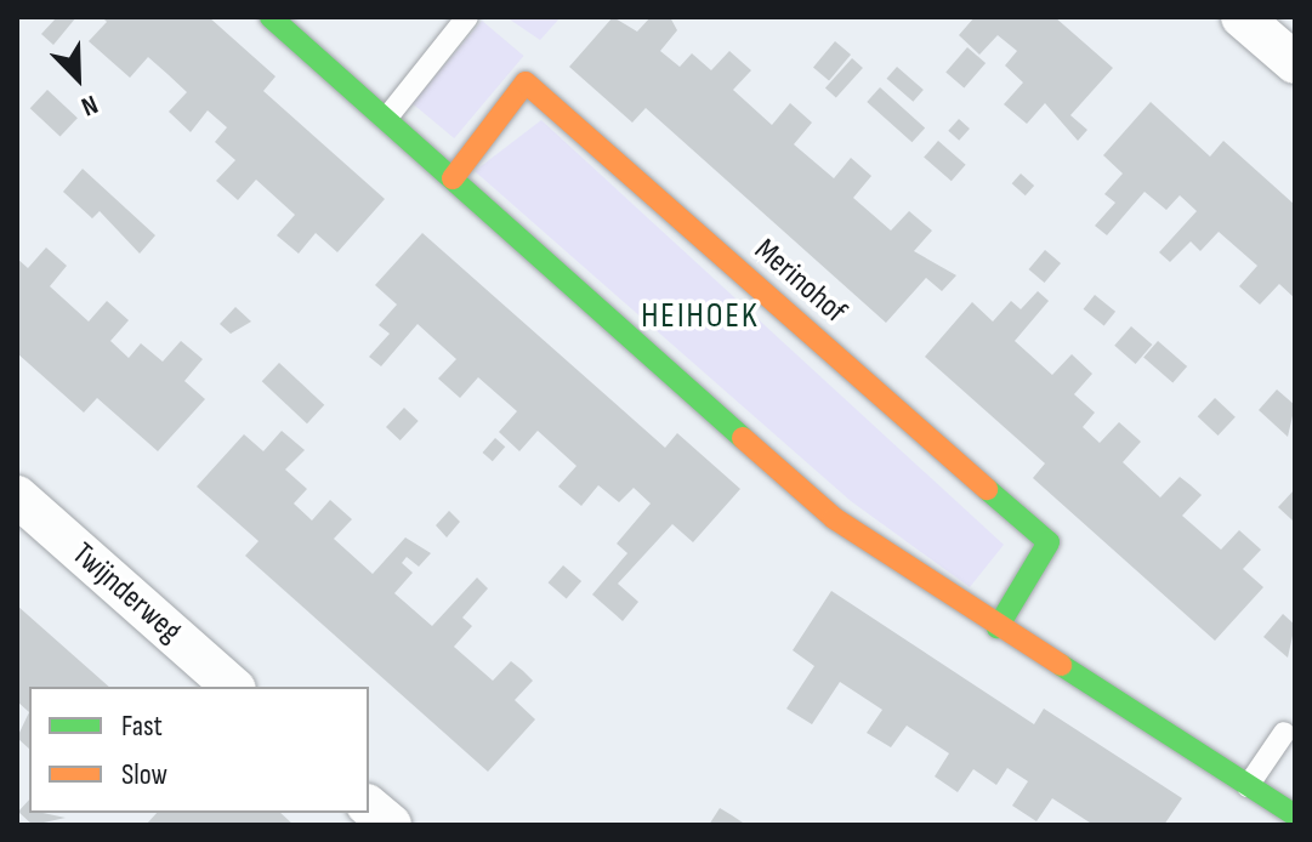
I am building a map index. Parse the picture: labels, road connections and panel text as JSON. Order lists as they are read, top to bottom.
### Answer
{
  "streets": {
    "street": ["Merinohof", "Twijnderweg"]
  },
  "districts": ["HEIHOEK"],
  "legend": ["Fast", "Slow"],
  "north": "bottom right"
}
